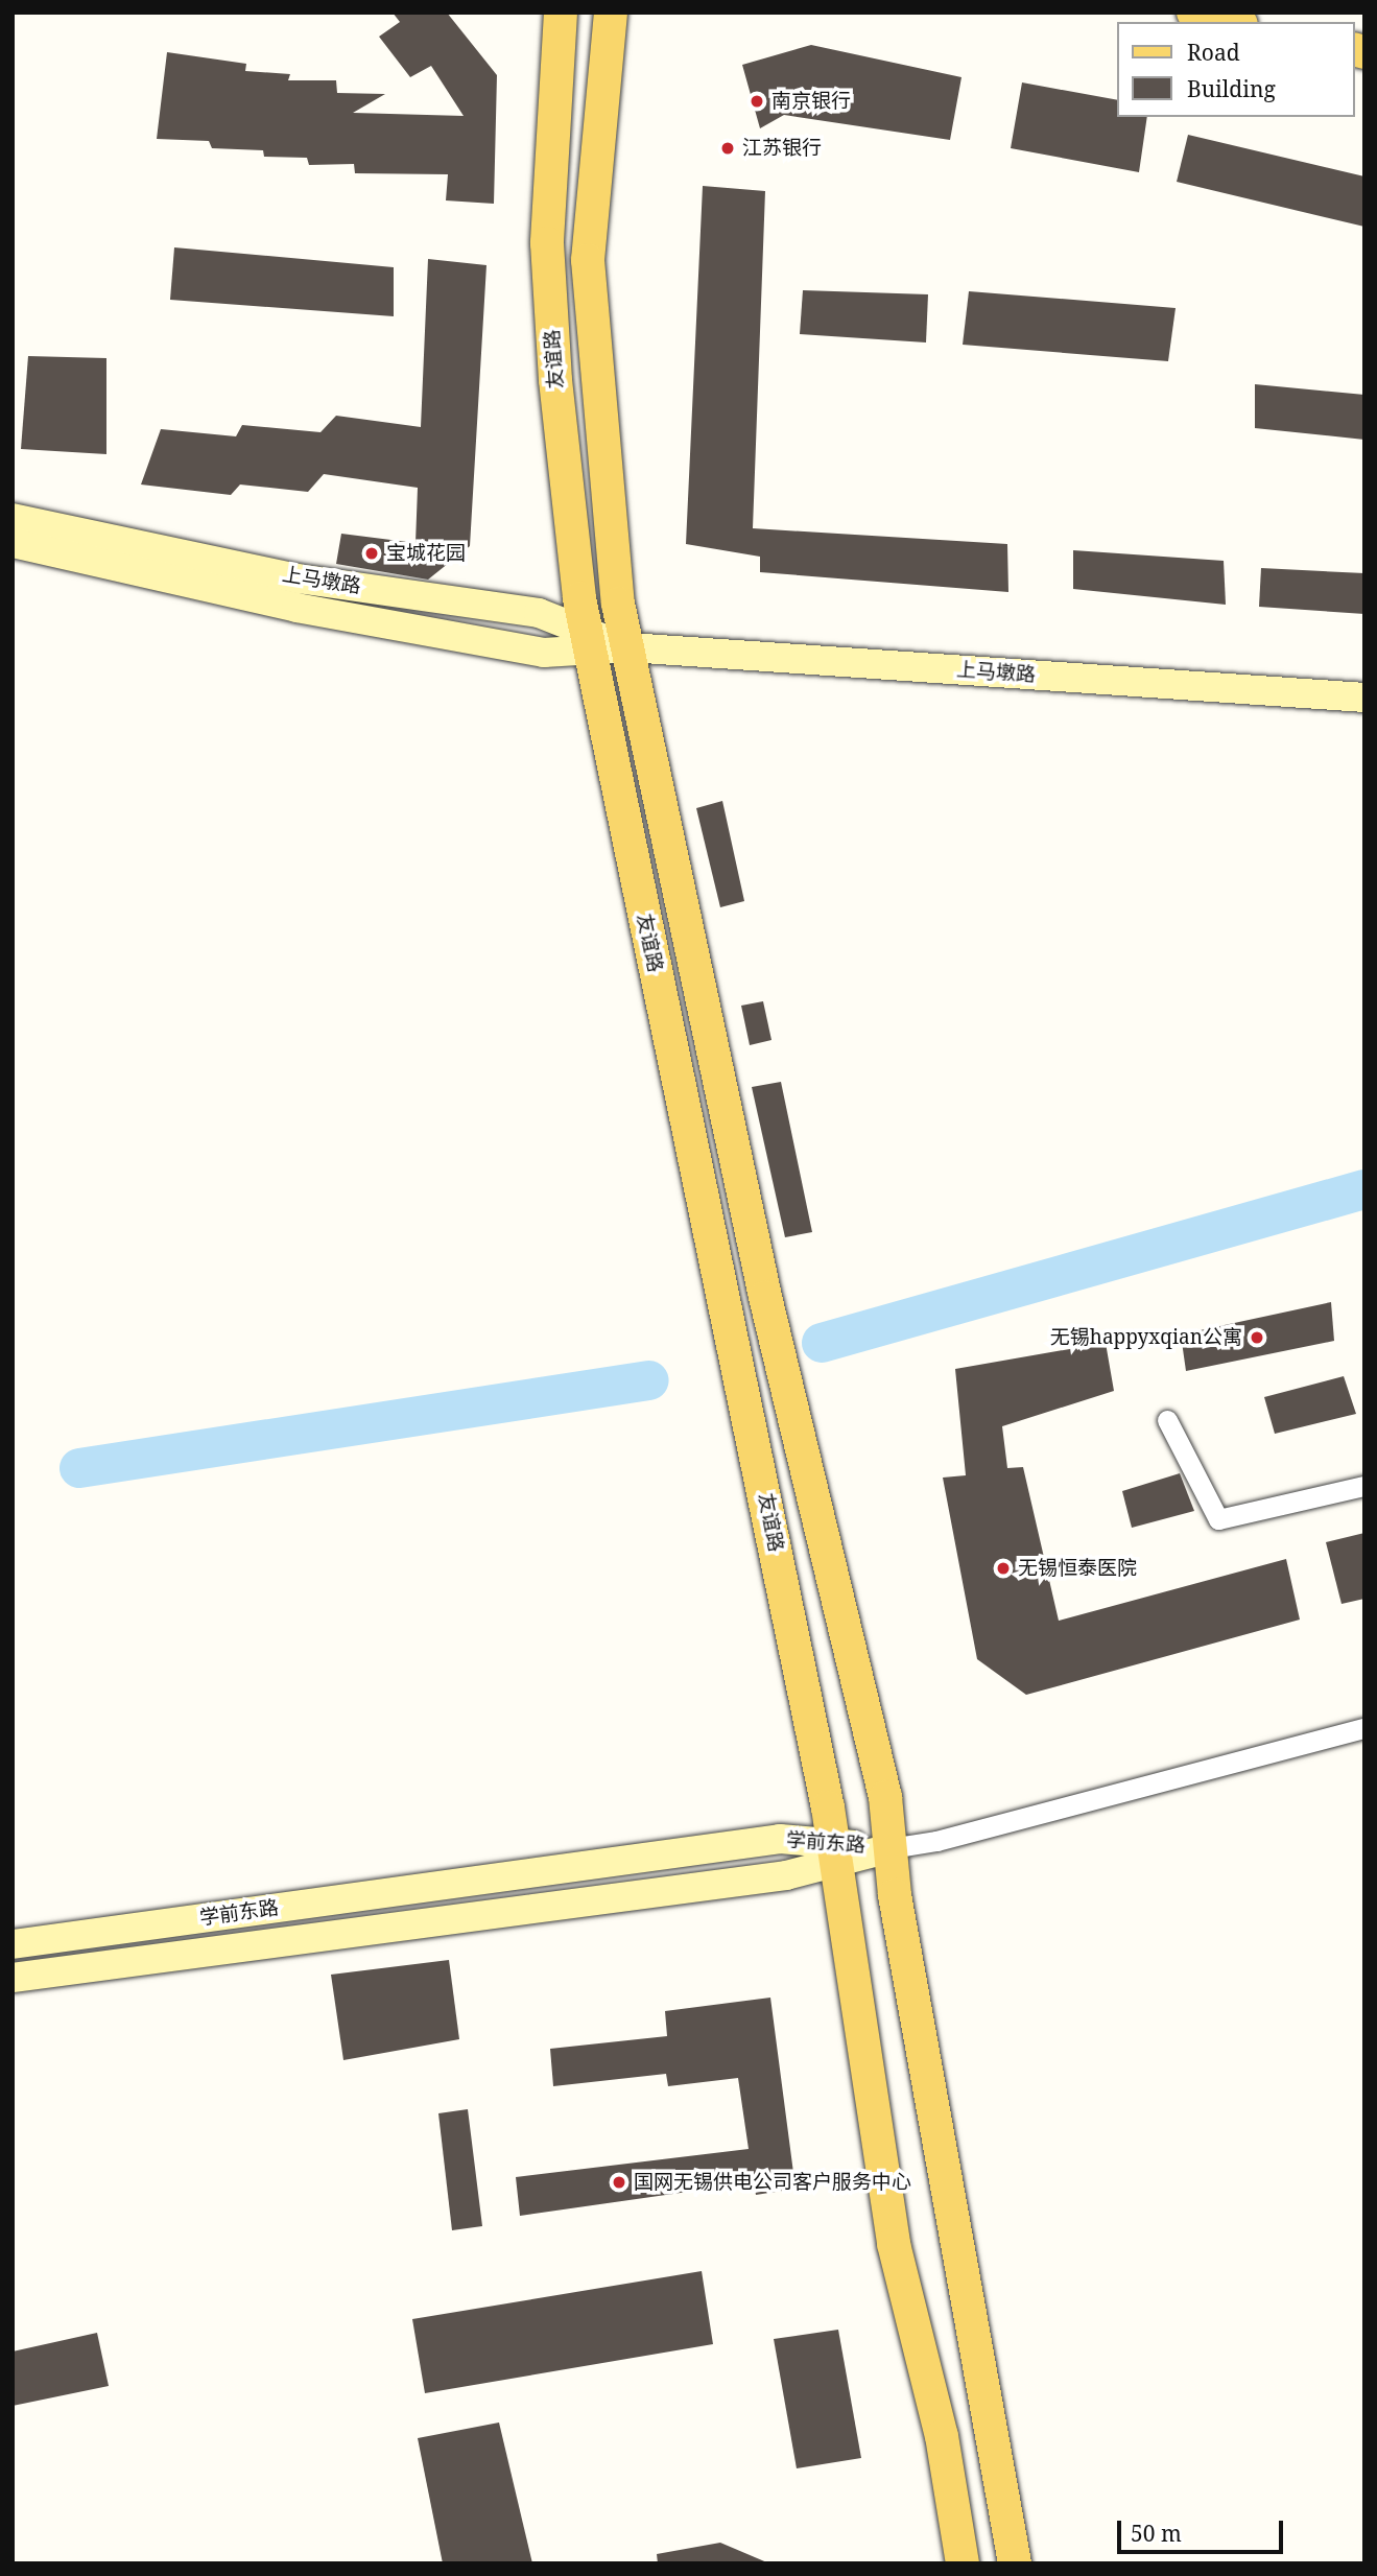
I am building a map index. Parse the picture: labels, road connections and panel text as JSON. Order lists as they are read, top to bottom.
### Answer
{
  "streets": {
    "main road": ["友谊路"],
    "street": ["上马墩路", "学前东路"]
  },
  "crossings": [
    ["友谊路", "上马墩路"],
    ["友谊路", "学前东路"]
  ],
  "places": [
    "南京银行",
    "江苏银行",
    "宝城花园",
    "无锡happyxqian公寓",
    "无锡恒泰医院",
    "国网无锡供电公司客户服务中心"
  ],
  "legend": ["Road", "Building"],
  "scale_bar": "50 m"
}
